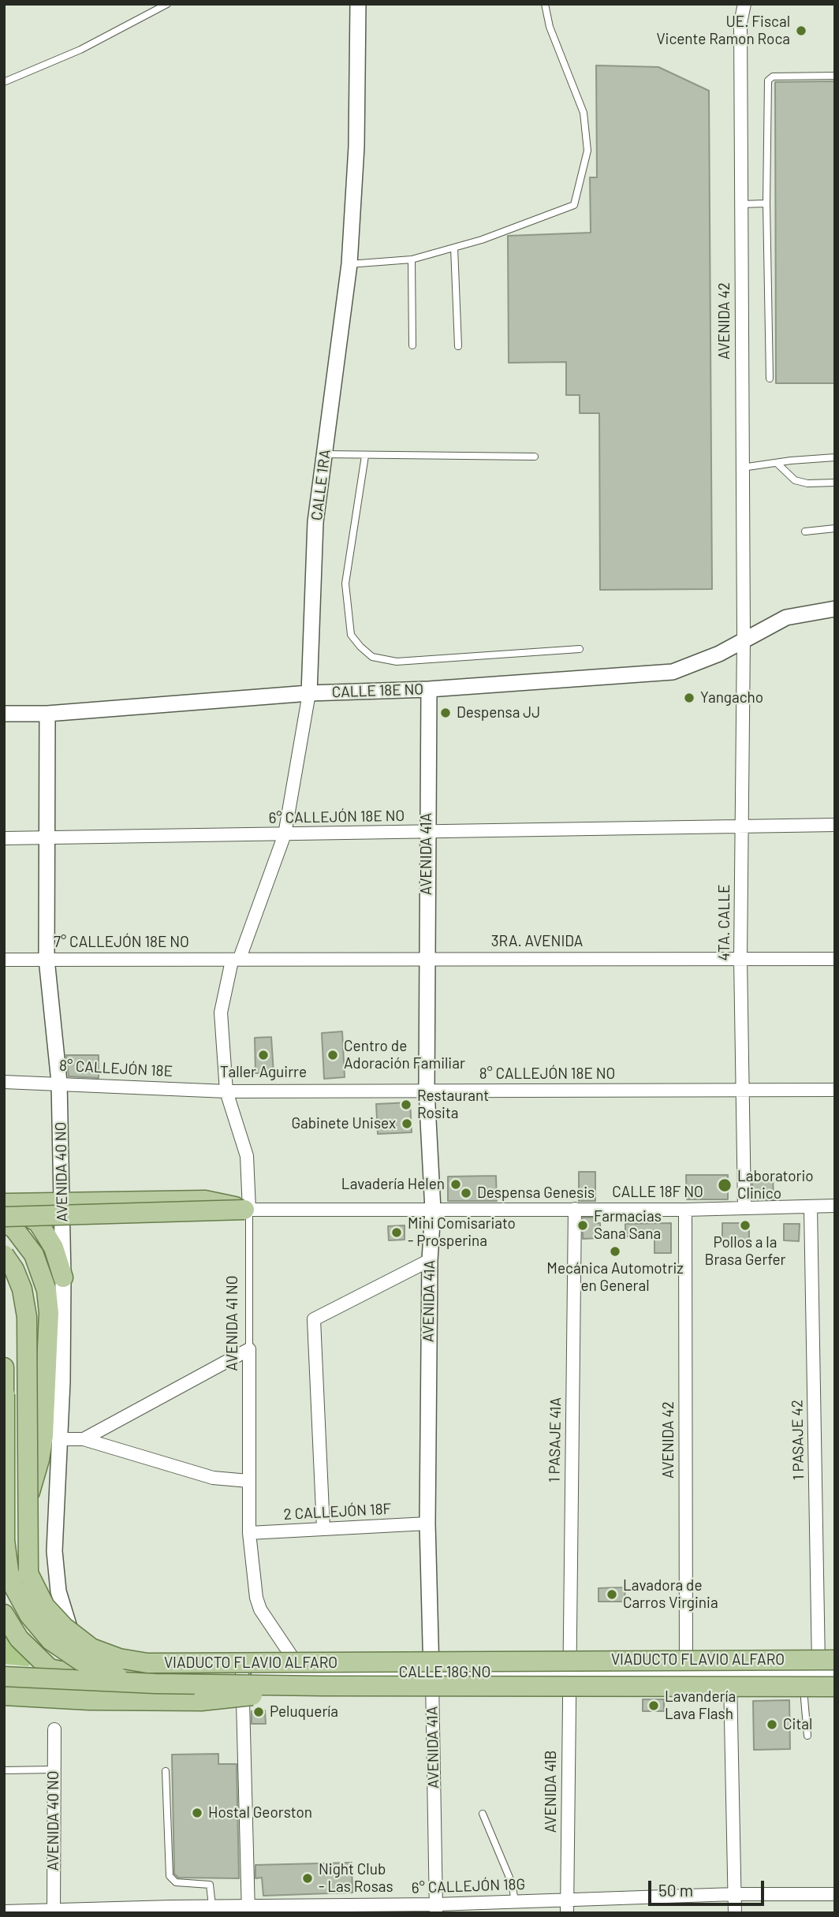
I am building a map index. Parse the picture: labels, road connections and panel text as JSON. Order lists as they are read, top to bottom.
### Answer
{
  "streets": {
    "main road": ["VIADUCTO FLAVIO ALFARO"],
    "street": [
      "AVENIDA 42",
      "CALLE 1RA",
      "CALLE 18E NO",
      "6° CALLEJÓN 18E NO",
      "AVENIDA 41A",
      "4TA. CALLE",
      "3RA. AVENIDA",
      "7° CALLEJÓN 18E NO",
      "8° CALLEJÓN 18E",
      "8° CALLEJÓN 18E NO",
      "AVENIDA 40 NO",
      "CALLE 18F NO",
      "AVENIDA 41 NO",
      "1 PASAJE 41A",
      "1 PASAJE 42",
      "2 CALLEJÓN 18F",
      "CALLE 18G NO",
      "AVENIDA 41B",
      "6° CALLEJÓN 18G"
    ]
  },
  "crossings": [
    ["AVENIDA 42", "CALLE 18E NO"],
    ["AVENIDA 42", "4TA. CALLE"],
    ["AVENIDA 42", "CALLE 18F NO"],
    ["AVENIDA 42", "CALLE 18G NO"],
    ["CALLE 1RA", "CALLE 18E NO"],
    ["CALLE 1RA", "6° CALLEJÓN 18E NO"],
    ["CALLE 1RA", "3RA. AVENIDA"],
    ["CALLE 1RA", "7° CALLEJÓN 18E NO"],
    ["CALLE 1RA", "AVENIDA 41 NO"],
    ["CALLE 18E NO", "AVENIDA 41A"],
    ["CALLE 18E NO", "4TA. CALLE"],
    ["CALLE 18E NO", "AVENIDA 40 NO"],
    ["6° CALLEJÓN 18E NO", "AVENIDA 41A"],
    ["6° CALLEJÓN 18E NO", "4TA. CALLE"],
    ["6° CALLEJÓN 18E NO", "AVENIDA 40 NO"],
    ["AVENIDA 41A", "3RA. AVENIDA"],
    ["AVENIDA 41A", "8° CALLEJÓN 18E NO"],
    ["AVENIDA 41A", "CALLE 18F NO"],
    ["AVENIDA 41A", "2 CALLEJÓN 18F"],
    ["AVENIDA 41A", "CALLE 18G NO"],
    ["AVENIDA 41A", "6° CALLEJÓN 18G"],
    ["4TA. CALLE", "3RA. AVENIDA"],
    ["4TA. CALLE", "8° CALLEJÓN 18E NO"],
    ["4TA. CALLE", "CALLE 18F NO"],
    ["3RA. AVENIDA", "7° CALLEJÓN 18E NO"],
    ["3RA. AVENIDA", "AVENIDA 41 NO"],
    ["7° CALLEJÓN 18E NO", "AVENIDA 40 NO"],
    ["7° CALLEJÓN 18E NO", "AVENIDA 41 NO"],
    ["8° CALLEJÓN 18E", "8° CALLEJÓN 18E NO"],
    ["8° CALLEJÓN 18E", "AVENIDA 40 NO"],
    ["8° CALLEJÓN 18E", "AVENIDA 41 NO"],
    ["8° CALLEJÓN 18E NO", "AVENIDA 41 NO"],
    ["AVENIDA 40 NO", "CALLE 18G NO"],
    ["AVENIDA 40 NO", "6° CALLEJÓN 18G"],
    ["CALLE 18F NO", "AVENIDA 41 NO"],
    ["CALLE 18F NO", "1 PASAJE 41A"],
    ["CALLE 18F NO", "1 PASAJE 42"],
    ["AVENIDA 41 NO", "2 CALLEJÓN 18F"],
    ["AVENIDA 41 NO", "CALLE 18G NO"],
    ["1 PASAJE 41A", "CALLE 18G NO"],
    ["1 PASAJE 41A", "AVENIDA 41B"],
    ["1 PASAJE 42", "CALLE 18G NO"],
    ["VIADUCTO FLAVIO ALFARO", "CALLE 18G NO"],
    ["CALLE 18G NO", "AVENIDA 41B"],
    ["AVENIDA 41B", "6° CALLEJÓN 18G"]
  ],
  "places": [
    "UE. Fiscal Vicente Ramon Roca",
    "Yangacho",
    "Despensa JJ",
    "Taller Aguirre",
    "Centro de Adoración Familiar",
    "Restaurant Rosita",
    "Gabinete Unisex",
    "Lavadería Helen",
    "Laboratorio Clinico",
    "Despensa Genesis",
    "Farmacias Sana Sana",
    "Pollos a la Brasa Gerfer",
    "Mini Comisariato - Prosperina",
    "Mecánica Automotriz en General",
    "Lavadora de Carros Virginia",
    "Lavandería Lava Flash",
    "Peluquería",
    "Cital",
    "Hostal Georston",
    "Night Club - Las Rosas"
  ],
  "scale_bar": "50 m"
}
